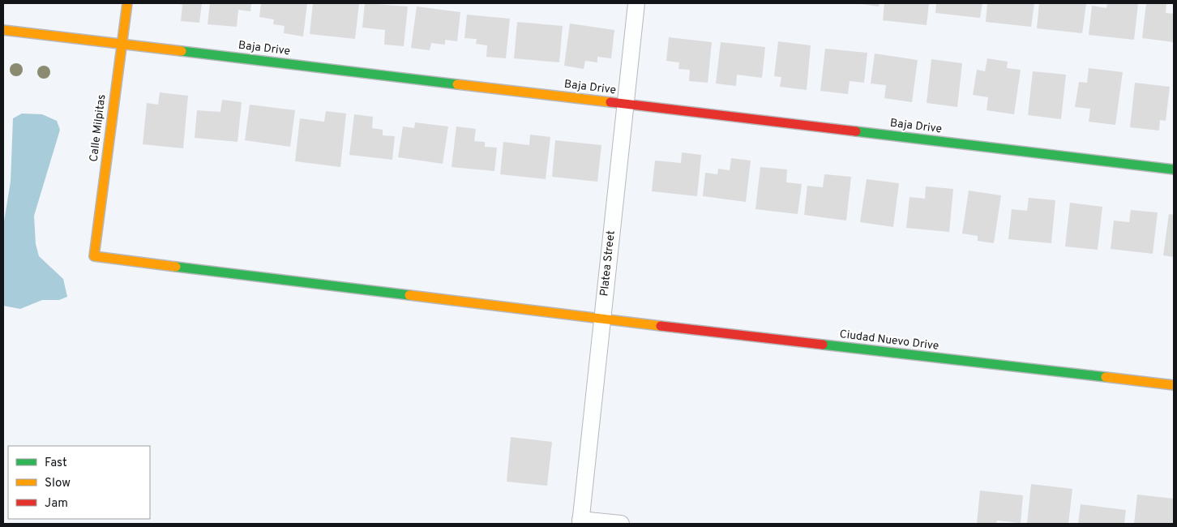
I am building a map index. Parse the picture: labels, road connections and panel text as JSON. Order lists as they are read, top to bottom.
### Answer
{
  "streets": {
    "street": [
      "Baja Drive",
      "Calle Milpitas",
      "Platea Street",
      "Ciudad Nuevo Drive"
    ]
  },
  "crossings": [
    ["Baja Drive", "Calle Milpitas"],
    ["Baja Drive", "Platea Street"],
    ["Calle Milpitas", "Ciudad Nuevo Drive"],
    ["Platea Street", "Ciudad Nuevo Drive"]
  ],
  "legend": ["Fast", "Slow", "Jam"]
}
